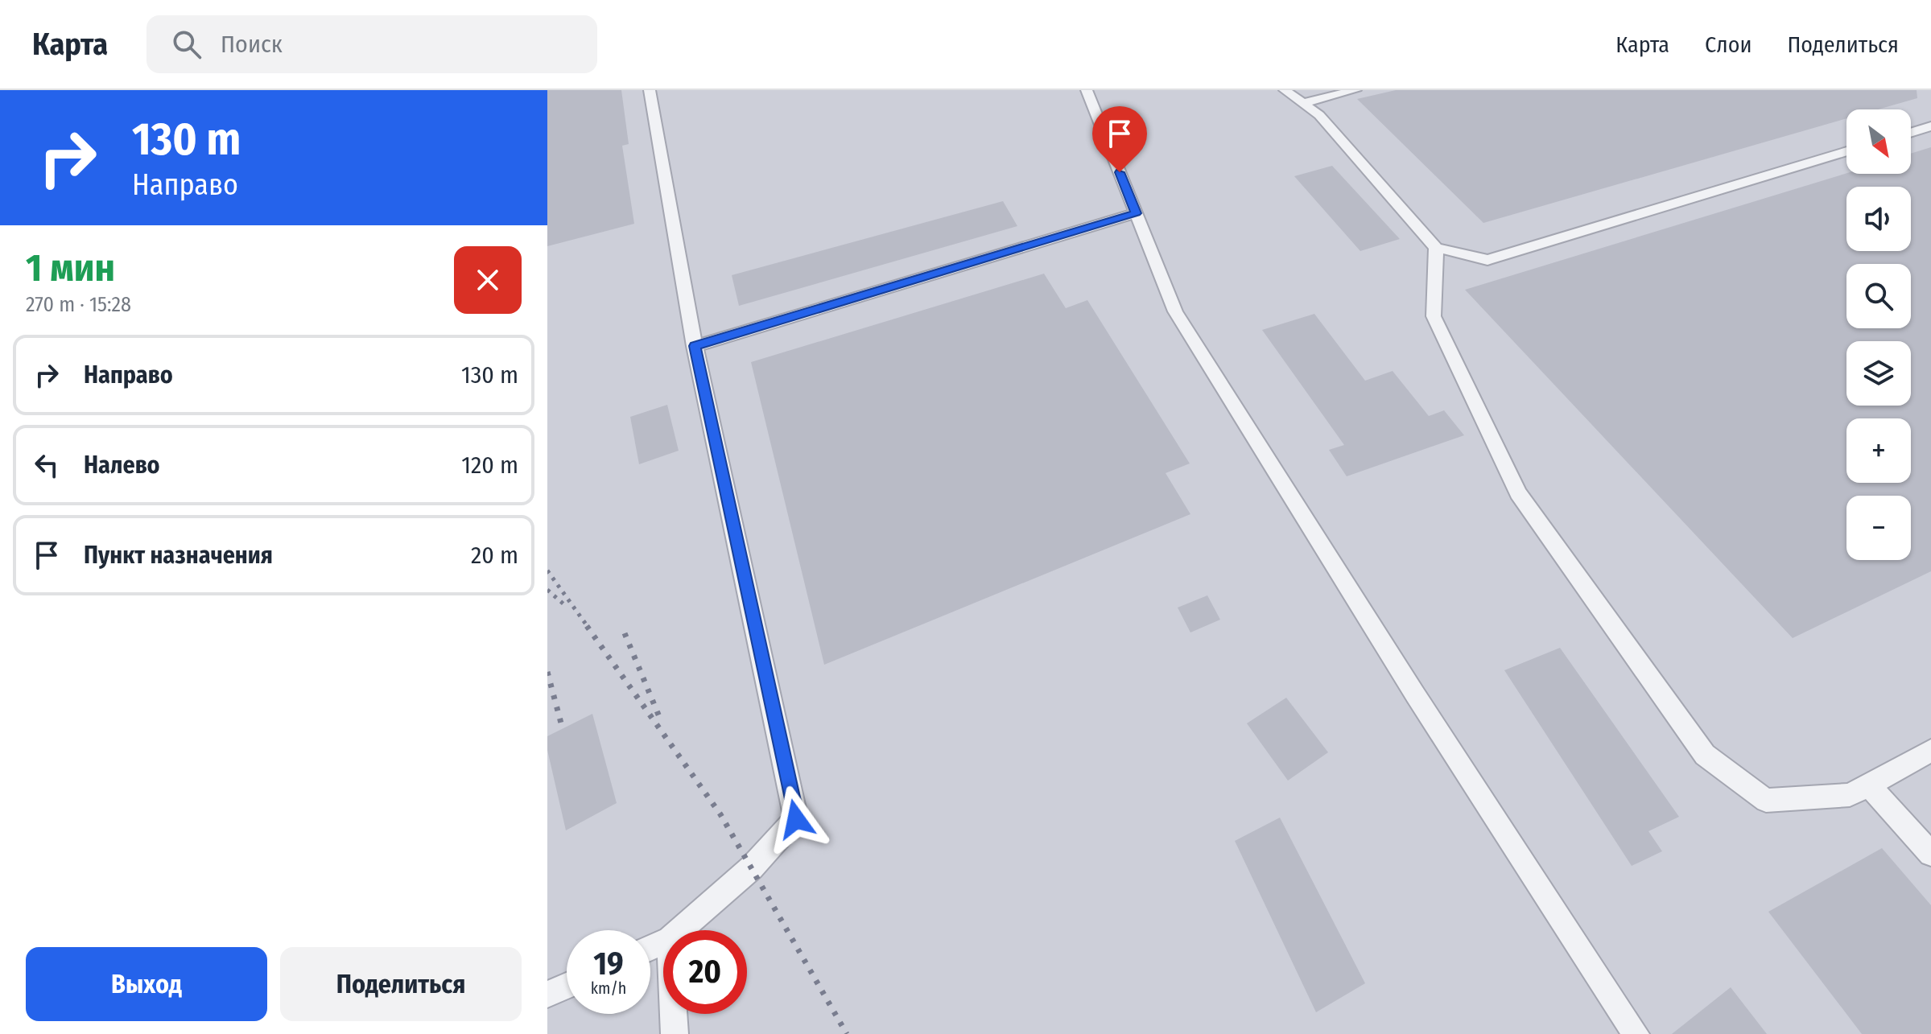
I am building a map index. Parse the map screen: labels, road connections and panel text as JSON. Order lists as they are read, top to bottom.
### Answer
{
  "north": "bottom right",
  "page": {
    "header": "Карта",
    "search": "Поиск",
    "nav": ["Карта", "Слои", "Поделиться"],
    "turn": ["130 m", "Направо"],
    "map_buttons": ["+", "−"],
    "heading": ["1 мин", "270 m · 15:28"],
    "list": [
      {
        "name": "Направо",
        "value": "130 m"
      },
      {
        "name": "Налево",
        "value": "120 m"
      },
      {
        "name": "Пункт назначения",
        "value": "20 m"
      }
    ],
    "speed": "19 km/h",
    "limit": "20",
    "buttons": ["Выход", "Поделиться"]
  }
}
